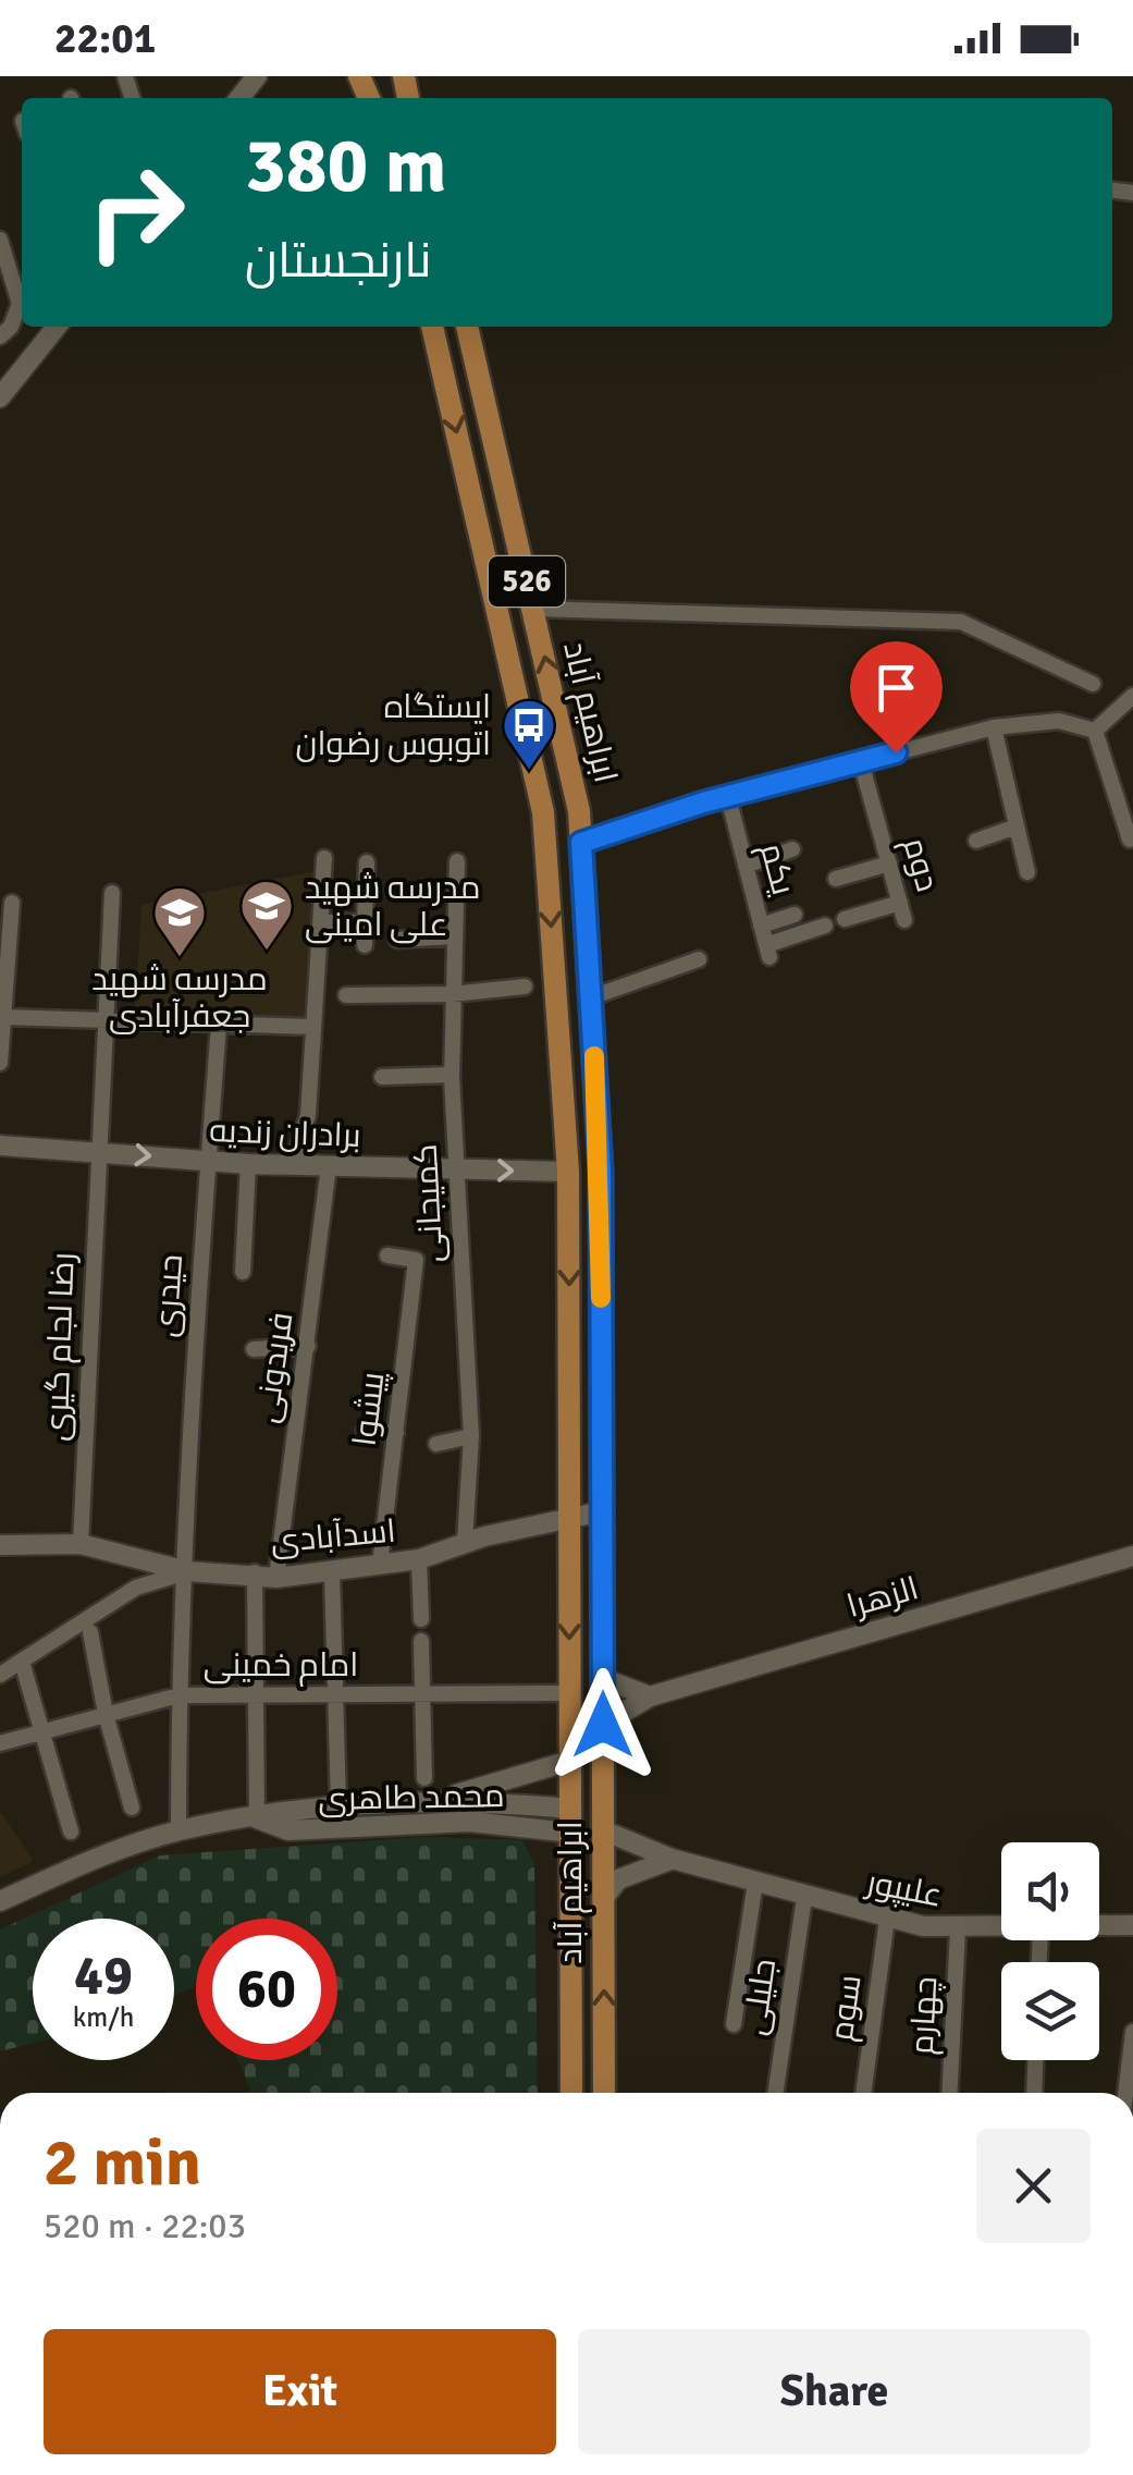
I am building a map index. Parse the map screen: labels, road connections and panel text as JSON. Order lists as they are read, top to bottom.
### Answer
{
  "streets": {
    "main road": ["526", "ابراهیم آباد"],
    "street": [
      "دوم",
      "یکم",
      "برادران زندیه",
      "کمیجانی",
      "حیدری",
      "رضا لجام گیری",
      "فریدونی",
      "پیشوا",
      "اسدآبادی",
      "الزهرا",
      "امام خمینی",
      "محمد طاهری",
      "علیپور",
      "جلیلی",
      "سوم",
      "چهارم"
    ]
  },
  "crossings": [
    ["ابراهیم آباد", "برادران زندیه"],
    ["ابراهیم آباد", "اسدآبادی"],
    ["ابراهیم آباد", "الزهرا"],
    ["ابراهیم آباد", "امام خمینی"],
    ["ابراهیم آباد", "محمد طاهری"],
    ["ابراهیم آباد", "علیپور"],
    ["برادران زندیه", "کمیجانی"],
    ["برادران زندیه", "حیدری"],
    ["برادران زندیه", "رضا لجام گیری"],
    ["برادران زندیه", "فریدونی"],
    ["کمیجانی", "اسدآبادی"],
    ["حیدری", "اسدآبادی"],
    ["حیدری", "امام خمینی"],
    ["حیدری", "محمد طاهری"],
    ["رضا لجام گیری", "اسدآبادی"],
    ["فریدونی", "اسدآبادی"],
    ["پیشوا", "اسدآبادی"],
    ["علیپور", "جلیلی"],
    ["علیپور", "سوم"],
    ["علیپور", "چهارم"]
  ],
  "places": {
    "bus stop": ["ایستگاه اتوبوس رضوان"],
    "school or university": ["مدرسه شهید علی امینی", "مدرسه شهید جعفرآبادی"]
  },
  "page": {
    "status": "22:01",
    "turn": ["380 m", "نارنجستان"],
    "speed": "49 km/h",
    "limit": "60",
    "heading": ["2 min", "520 m · 22:03"],
    "buttons": ["Exit", "Share"]
  }
}
